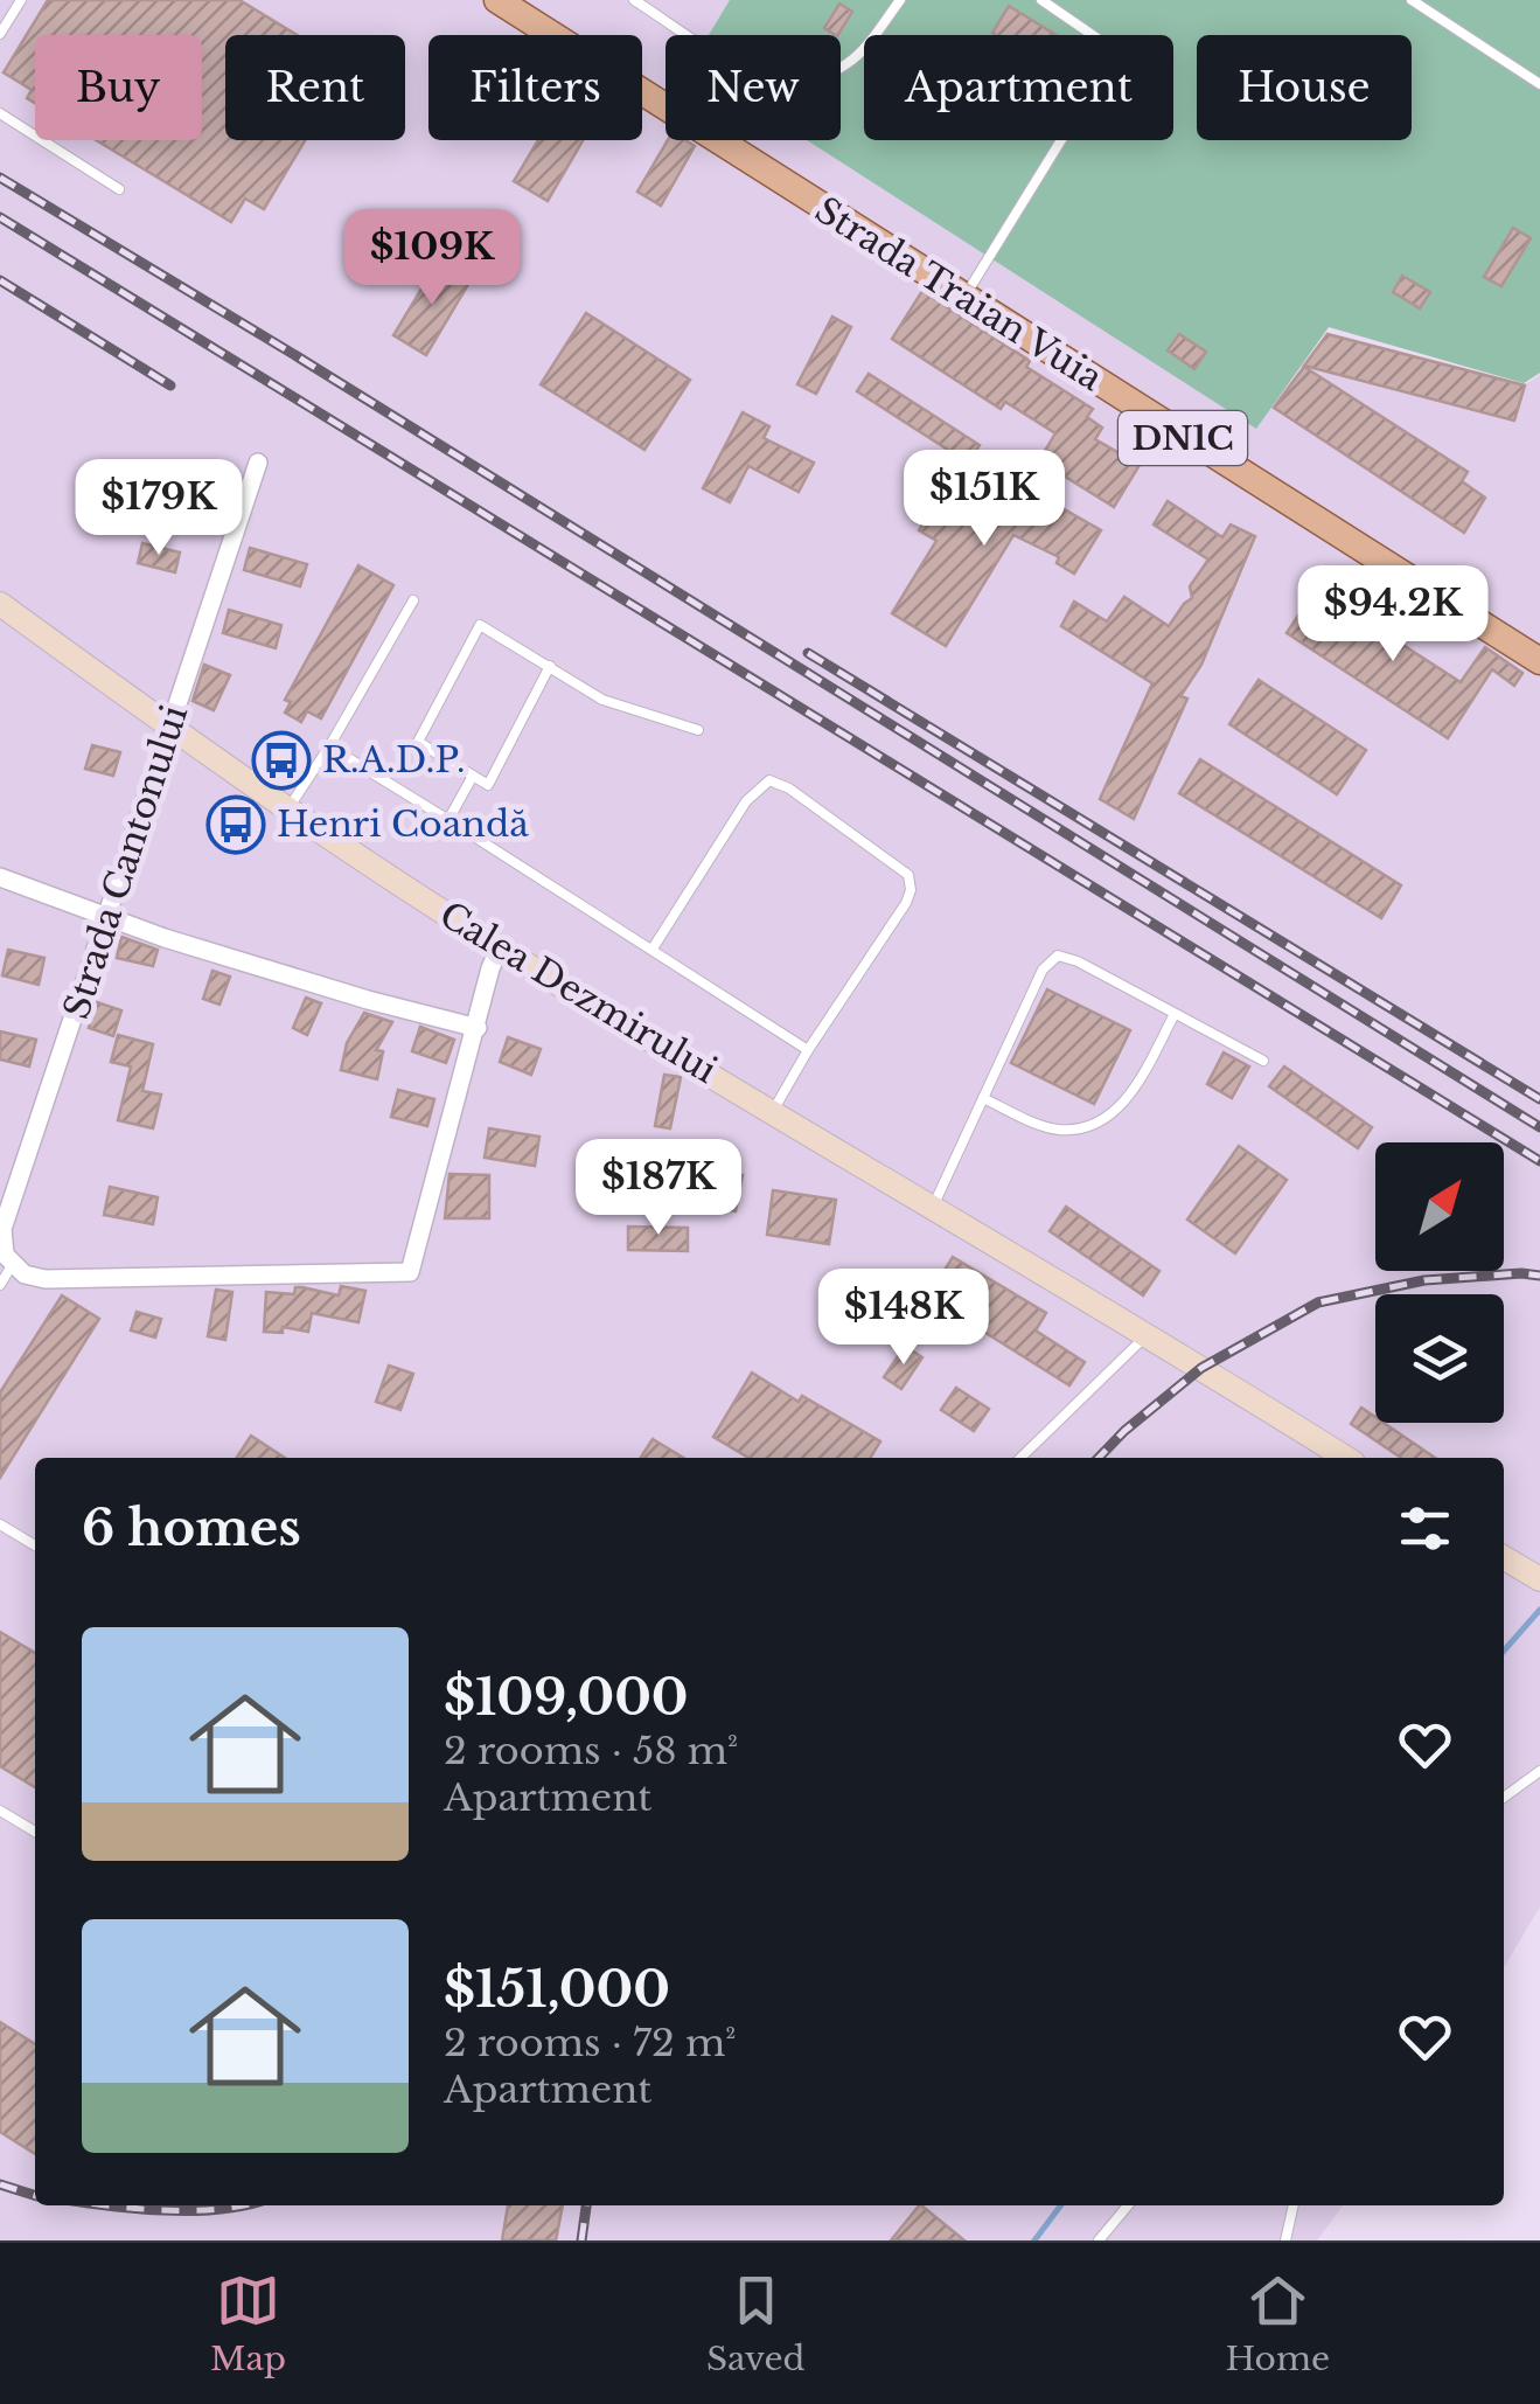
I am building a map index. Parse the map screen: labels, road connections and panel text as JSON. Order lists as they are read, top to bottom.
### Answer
{
  "streets": {
    "main road": ["Strada Traian Vuia", "DN1C", "Calea Dezmirului"],
    "street": ["Strada Cantonului"]
  },
  "crossings": [
    ["Strada Cantonului", "Calea Dezmirului"]
  ],
  "places": {
    "bus stop": ["R.A.D.P.", "Henri Coandă"]
  },
  "north": "top right",
  "page": {
    "chip": [
      "Buy",
      "Rent",
      "Filters",
      "New",
      "Apartment",
      "House"
    ],
    "price": [
      "$109K",
      "$151K",
      "$179K",
      "$94.2K",
      "$187K",
      "$148K"
    ],
    "heading": "6 homes",
    "list": [
      {
        "name": "$109,000",
        "note": "2 rooms · 58 m² · Apartment"
      },
      {
        "name": "$151,000",
        "note": "2 rooms · 72 m² · Apartment"
      }
    ],
    "tabs": ["Map", "Saved", "Home"]
  }
}
